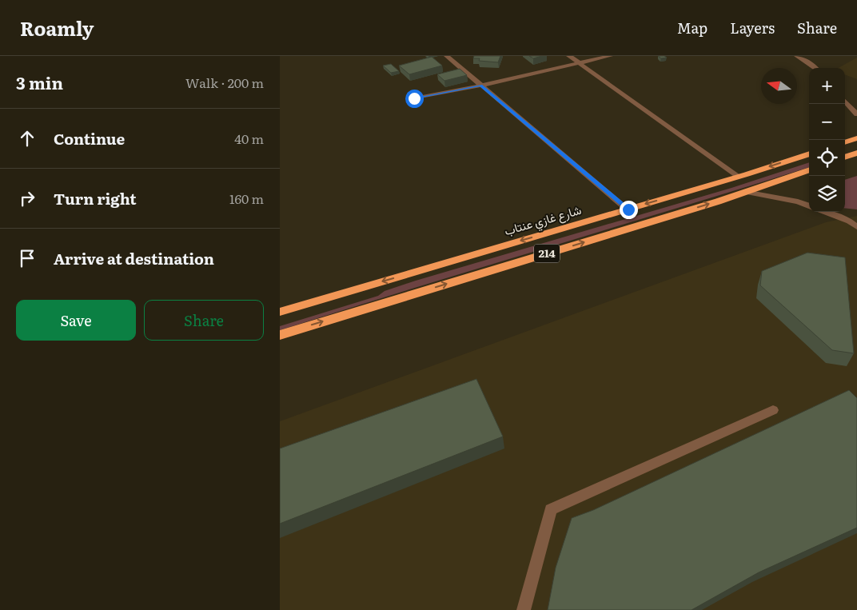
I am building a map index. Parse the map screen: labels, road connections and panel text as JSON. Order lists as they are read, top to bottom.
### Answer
{
  "streets": {
    "highway": ["شارع غازي عنتاب", "214"]
  },
  "north": "left",
  "page": {
    "header": "Roamly",
    "nav": ["Map", "Layers", "Share"],
    "heading": ["3 min", "Walk · 200 m"],
    "map_buttons": ["+", "−"],
    "list": [
      ["Continue", "40 m"],
      ["Turn right", "160 m"],
      "Arrive at destination"
    ],
    "buttons": ["Save", "Share"]
  }
}
